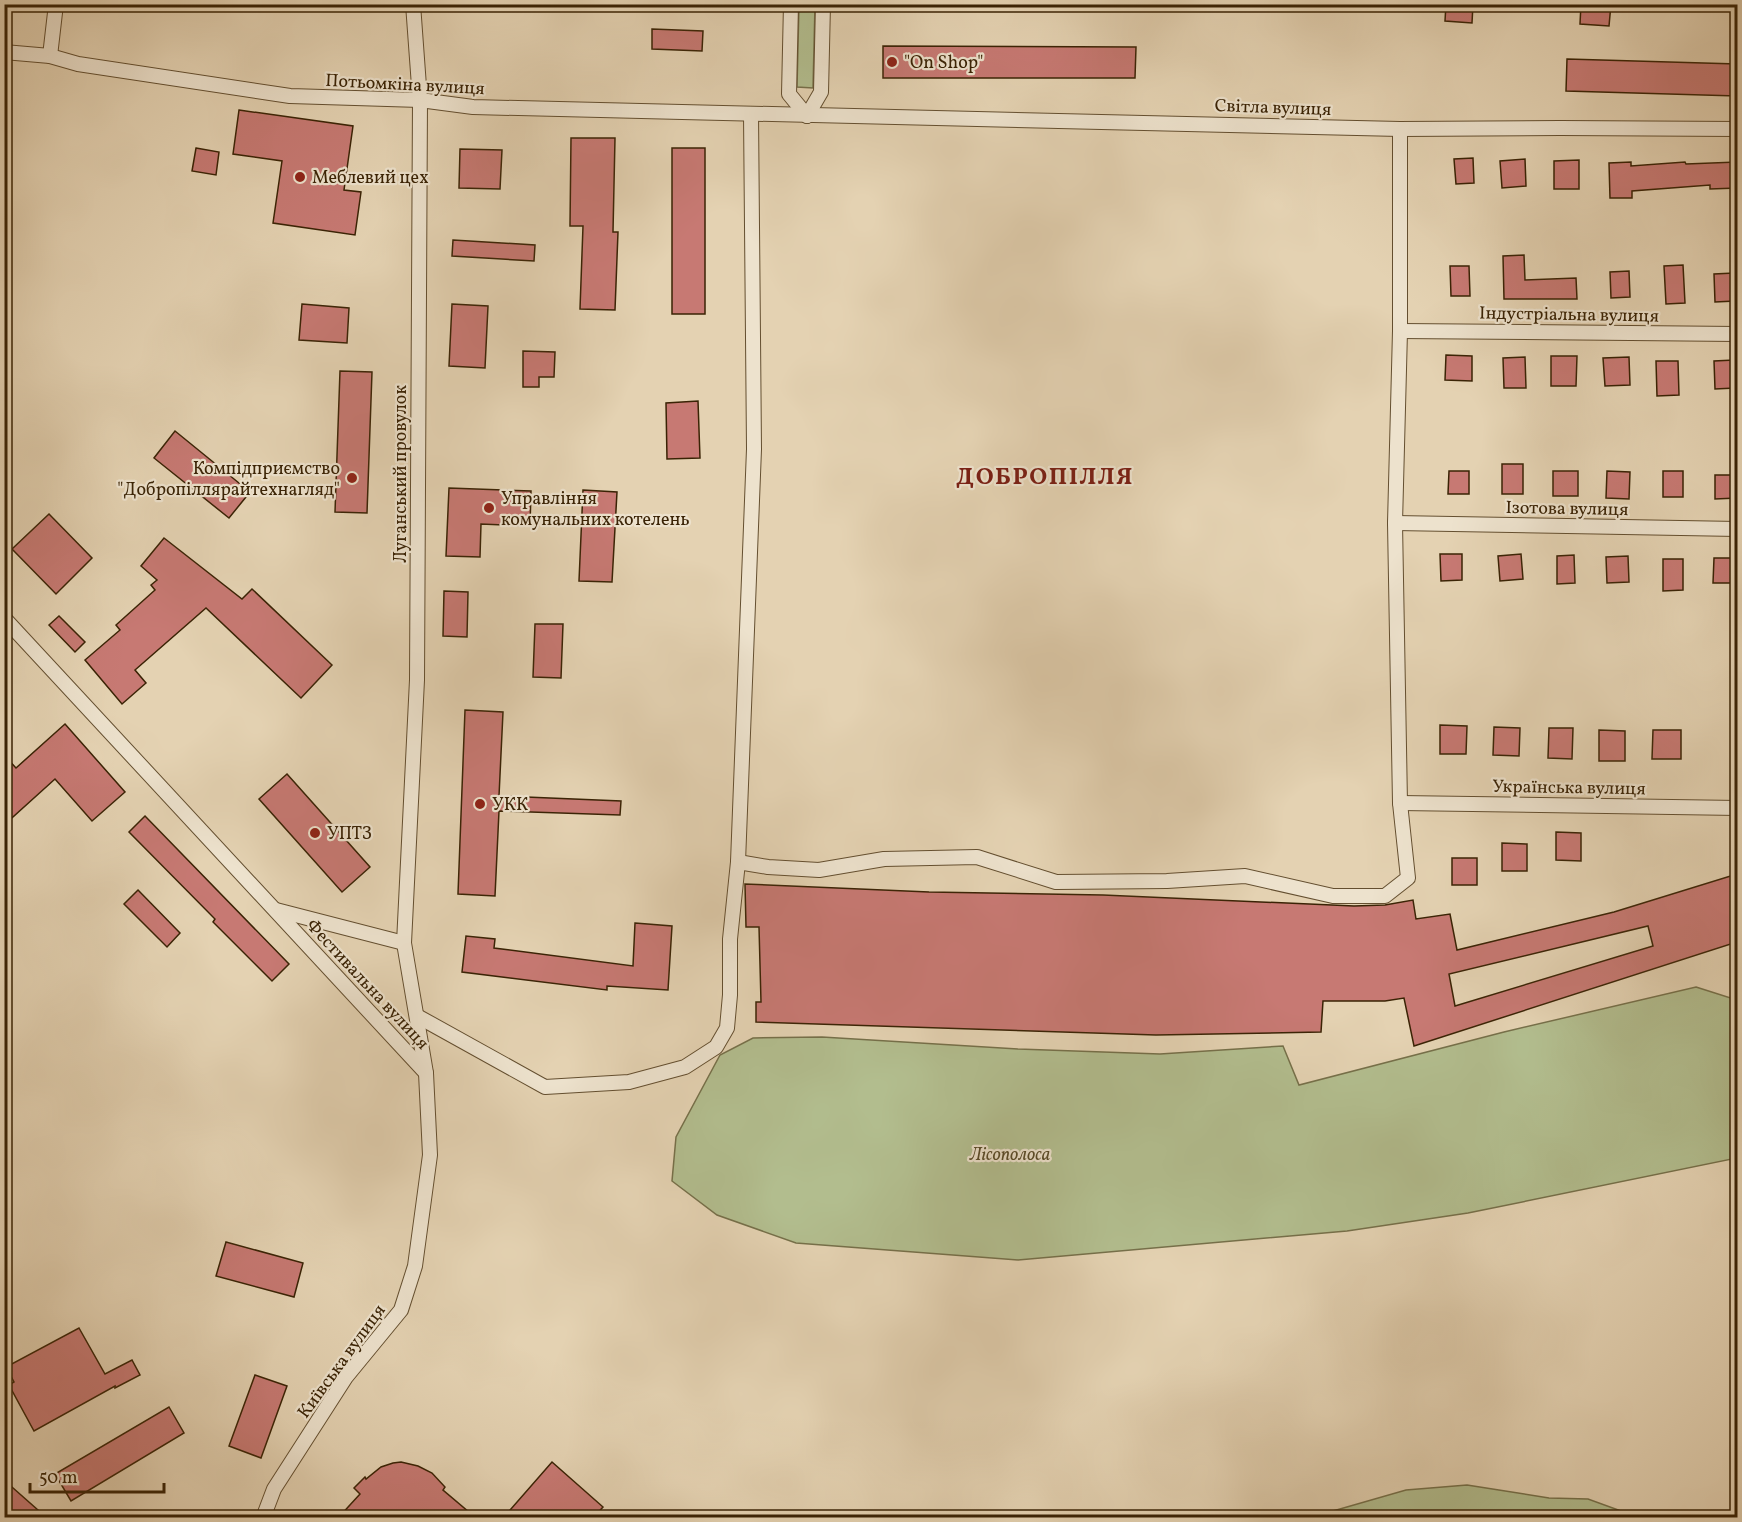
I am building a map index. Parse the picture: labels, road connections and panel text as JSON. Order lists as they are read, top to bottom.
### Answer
{
  "streets": {
    "street": [
      "Потьомкіна вулиця",
      "Світла вулиця",
      "Індустріальна вулиця",
      "Луганський провулок",
      "Ізотова вулиця",
      "Українська вулиця",
      "Фестивальна вулиця",
      "Київська вулиця"
    ]
  },
  "crossings": [
    ["Потьомкіна вулиця", "Світла вулиця"],
    ["Потьомкіна вулиця", "Луганський провулок"],
    ["Луганський провулок", "Фестивальна вулиця"],
    ["Фестивальна вулиця", "Київська вулиця"]
  ],
  "districts": ["ДОБРОПІЛЛЯ"],
  "parks": ["Лісополоса"],
  "places": [
    "\"On Shop\"",
    "Меблевий цех",
    "Компідприємство \"Добропіллярайтехнагляд\"",
    "Управління комунальних котелень",
    "УКК",
    "УПТЗ"
  ],
  "scale_bar": "50 m"
}
